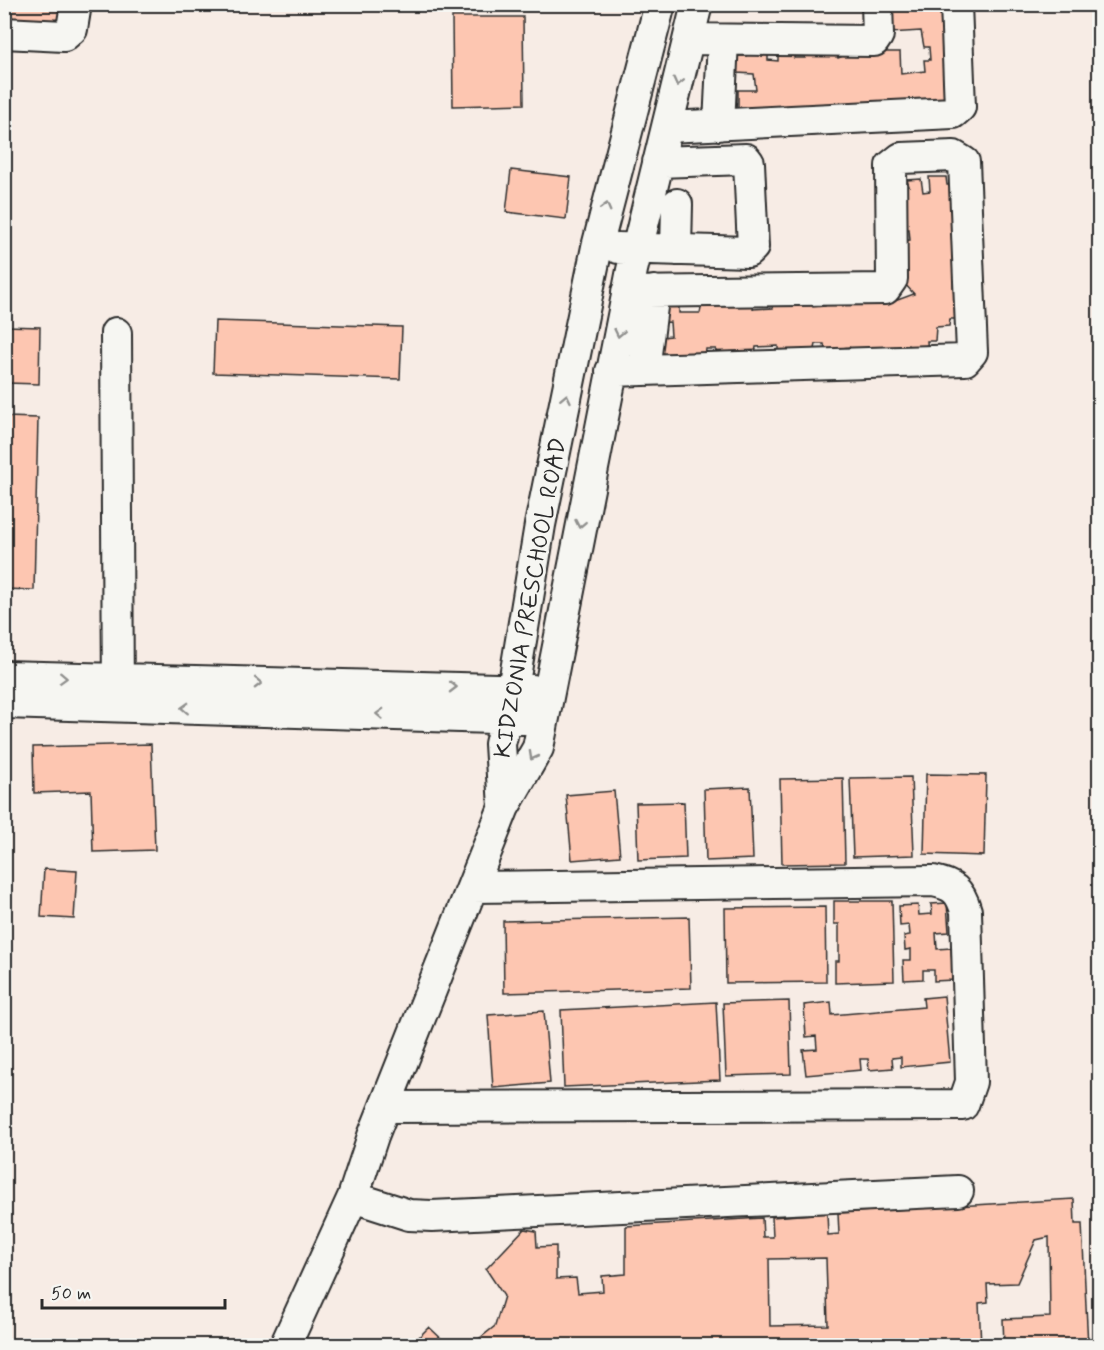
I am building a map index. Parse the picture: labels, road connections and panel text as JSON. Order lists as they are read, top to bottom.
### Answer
{
  "streets": {
    "street": ["KIDZONIA PRESCHOOL ROAD"]
  },
  "scale_bar": "50 m"
}
